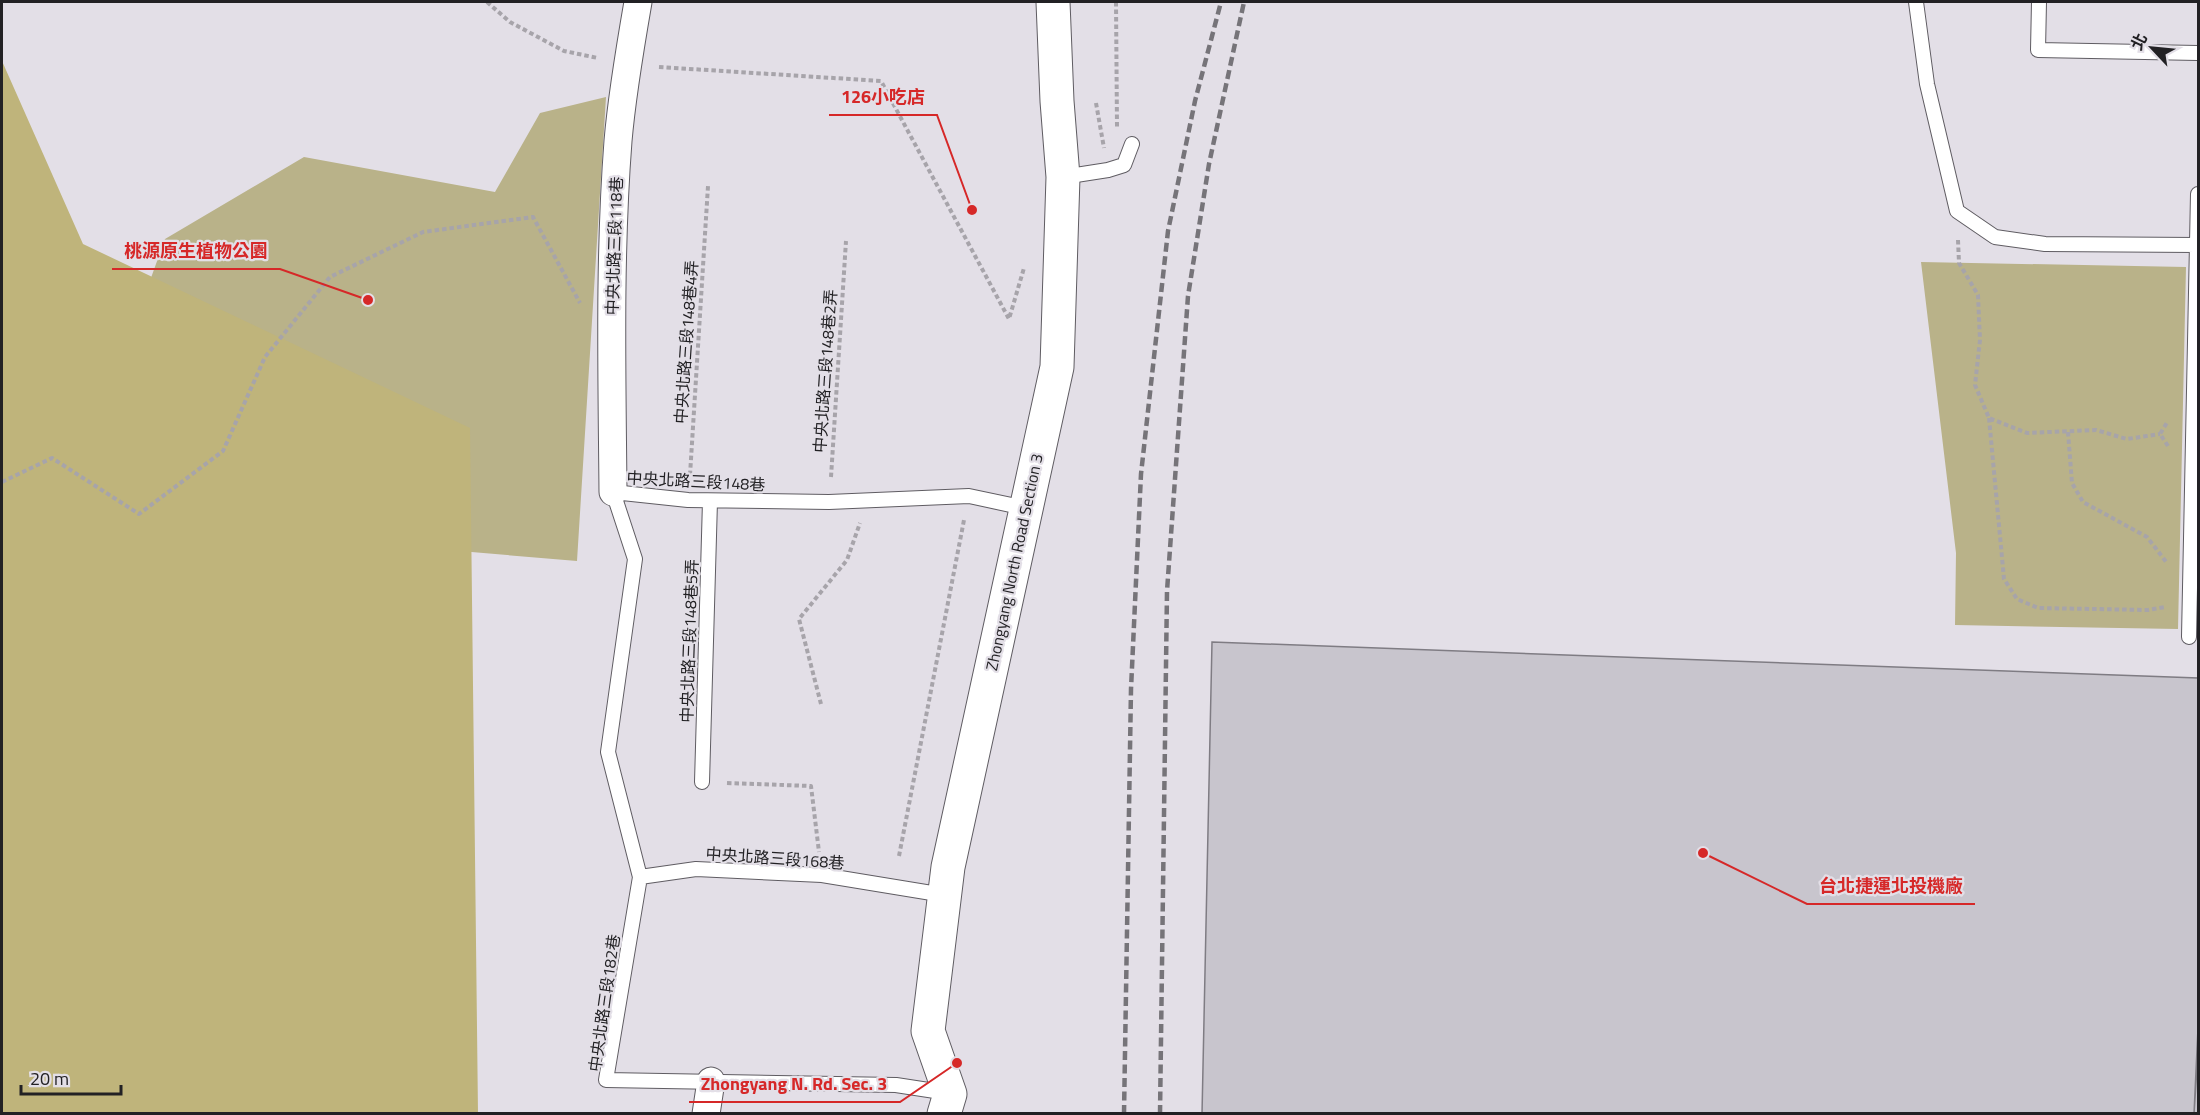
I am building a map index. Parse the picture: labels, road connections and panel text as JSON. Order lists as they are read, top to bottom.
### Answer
{
  "streets": {
    "street": ["中央北路三段118巷", "Zhongyang North Road Section 3"],
    "lane": [
      "中央北路三段148巷",
      "中央北路三段148巷5弄",
      "中央北路三段168巷",
      "中央北路三段182巷"
    ],
    "path": ["中央北路三段148巷4弄", "中央北路三段148巷2弄"]
  },
  "crossings": [
    ["中央北路三段118巷", "中央北路三段148巷"],
    ["中央北路三段148巷4弄", "中央北路三段148巷"],
    ["中央北路三段148巷2弄", "中央北路三段148巷"],
    ["中央北路三段148巷", "Zhongyang North Road Section 3"],
    ["中央北路三段148巷", "中央北路三段148巷5弄"],
    ["中央北路三段148巷", "中央北路三段168巷"],
    ["中央北路三段148巷", "中央北路三段182巷"],
    ["Zhongyang North Road Section 3", "中央北路三段168巷"],
    ["Zhongyang North Road Section 3", "中央北路三段182巷"],
    ["中央北路三段168巷", "中央北路三段182巷"]
  ],
  "places": [
    "126小吃店",
    "桃源原生植物公園",
    "台北捷運北投機廠",
    "Zhongyang N. Rd. Sec. 3"
  ],
  "scale_bar": "20 m",
  "north": "top left"
}
